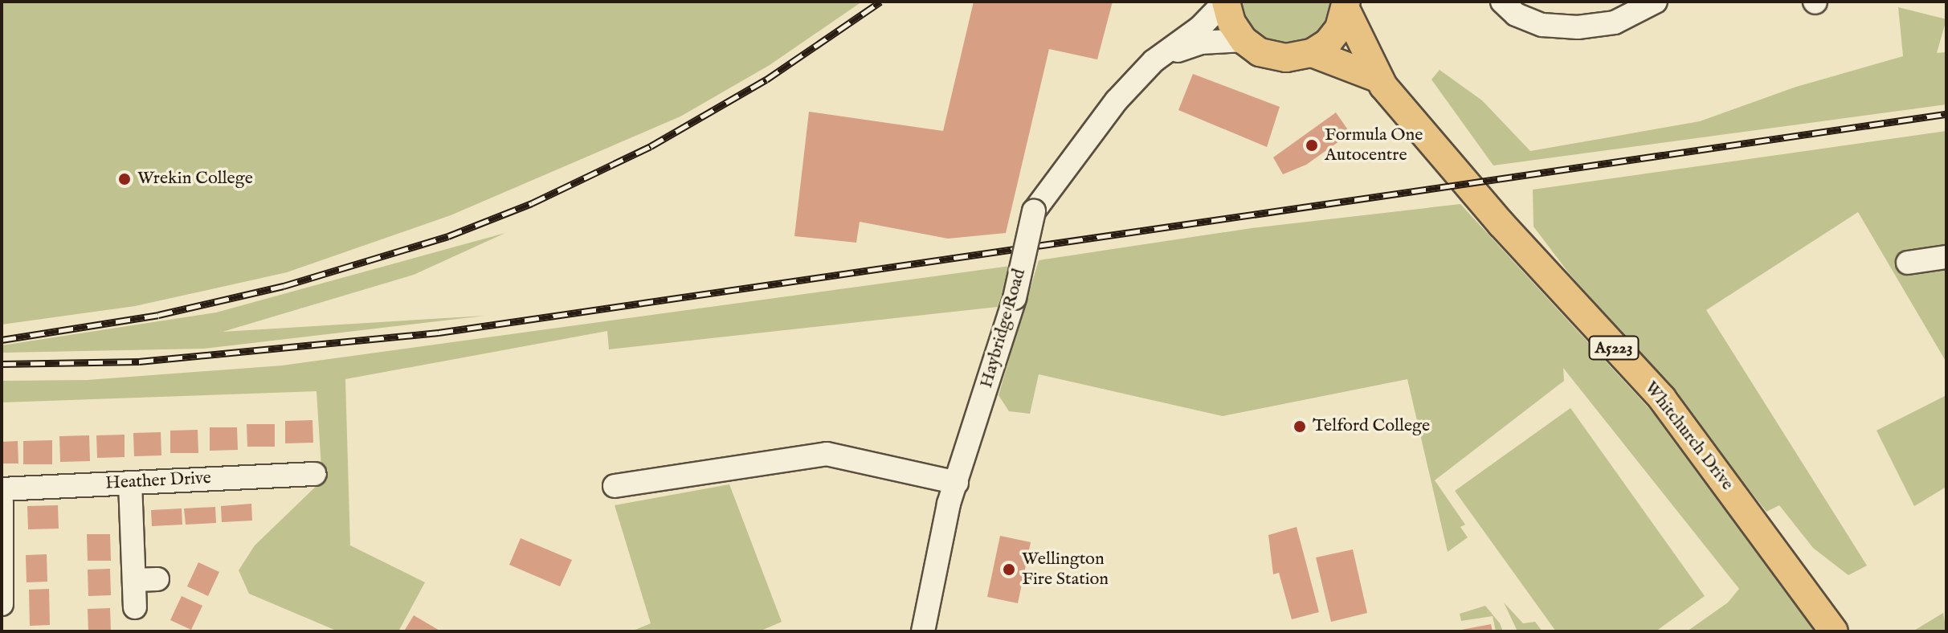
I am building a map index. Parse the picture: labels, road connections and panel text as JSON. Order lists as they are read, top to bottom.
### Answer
{
  "streets": {
    "main road": ["A5223", "Whitchurch Drive"],
    "street": ["Haybridge Road", "Heather Drive"]
  },
  "places": [
    "Formula One Autocentre",
    "Wrekin College",
    "Telford College",
    "Wellington Fire Station"
  ]
}
